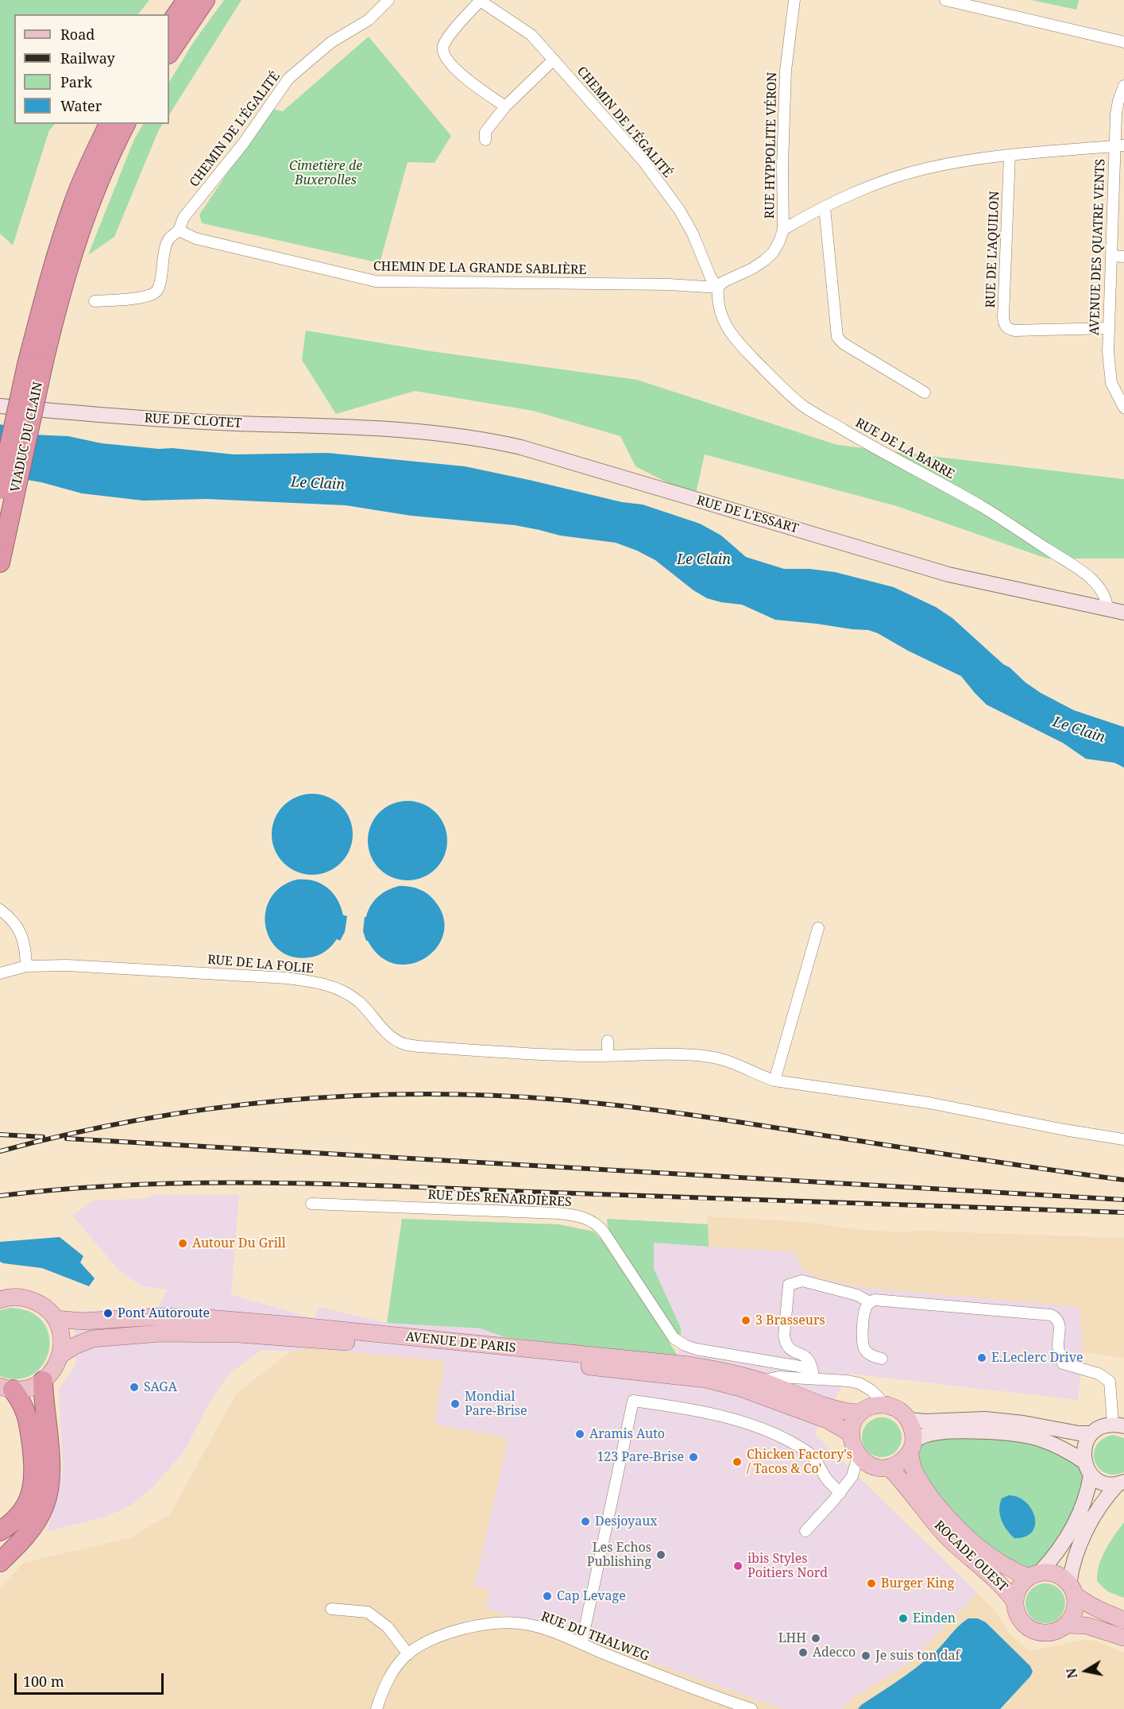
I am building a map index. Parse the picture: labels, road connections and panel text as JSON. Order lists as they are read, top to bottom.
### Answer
{
  "streets": {
    "highway": ["VIADUC DU CLAIN"],
    "main road": [
      "RUE DE CLOTET",
      "RUE DE L'ESSART",
      "AVENUE DE PARIS",
      "ROCADE OUEST"
    ],
    "street": [
      "CHEMIN DE L'ÉGALITÉ",
      "RUE HYPPOLITE VÉRON",
      "AVENUE DES QUATRE VENTS",
      "RUE DE L'AQUILON",
      "CHEMIN DE LA GRANDE SABLIÈRE",
      "RUE DE LA BARRE",
      "RUE DE LA FOLIE",
      "RUE DES RENARDIÈRES",
      "RUE DU THALWEG"
    ]
  },
  "crossings": [
    ["CHEMIN DE L'ÉGALITÉ", "RUE HYPPOLITE VÉRON"],
    ["CHEMIN DE L'ÉGALITÉ", "CHEMIN DE LA GRANDE SABLIÈRE"],
    ["CHEMIN DE L'ÉGALITÉ", "RUE DE LA BARRE"],
    ["RUE HYPPOLITE VÉRON", "CHEMIN DE LA GRANDE SABLIÈRE"],
    ["RUE HYPPOLITE VÉRON", "RUE DE LA BARRE"],
    ["AVENUE DES QUATRE VENTS", "RUE DE L'AQUILON"],
    ["CHEMIN DE LA GRANDE SABLIÈRE", "RUE DE LA BARRE"],
    ["RUE DE CLOTET", "RUE DE L'ESSART"],
    ["RUE DE LA BARRE", "RUE DE L'ESSART"],
    ["RUE DES RENARDIÈRES", "AVENUE DE PARIS"],
    ["RUE DES RENARDIÈRES", "ROCADE OUEST"],
    ["AVENUE DE PARIS", "ROCADE OUEST"]
  ],
  "water": ["Le Clain"],
  "parks": ["Cimetière de Buxerolles"],
  "places": [
    "Autour Du Grill",
    "Pont Autoroute",
    "3 Brasseurs",
    "E.Leclerc Drive",
    "SAGA",
    "Mondial Pare-Brise",
    "Aramis Auto",
    "123 Pare-Brise",
    "Chicken Factory's / Tacos & Co'",
    "Desjoyaux",
    "Les Echos Publishing",
    "ibis Styles Poitiers Nord",
    "Burger King",
    "Cap Levage",
    "Einden",
    "LHH",
    "Adecco",
    "Je suis ton daf"
  ],
  "legend": [
    "Road",
    "Railway",
    "Park",
    "Water"
  ],
  "scale_bar": "100 m",
  "north": "left"
}
